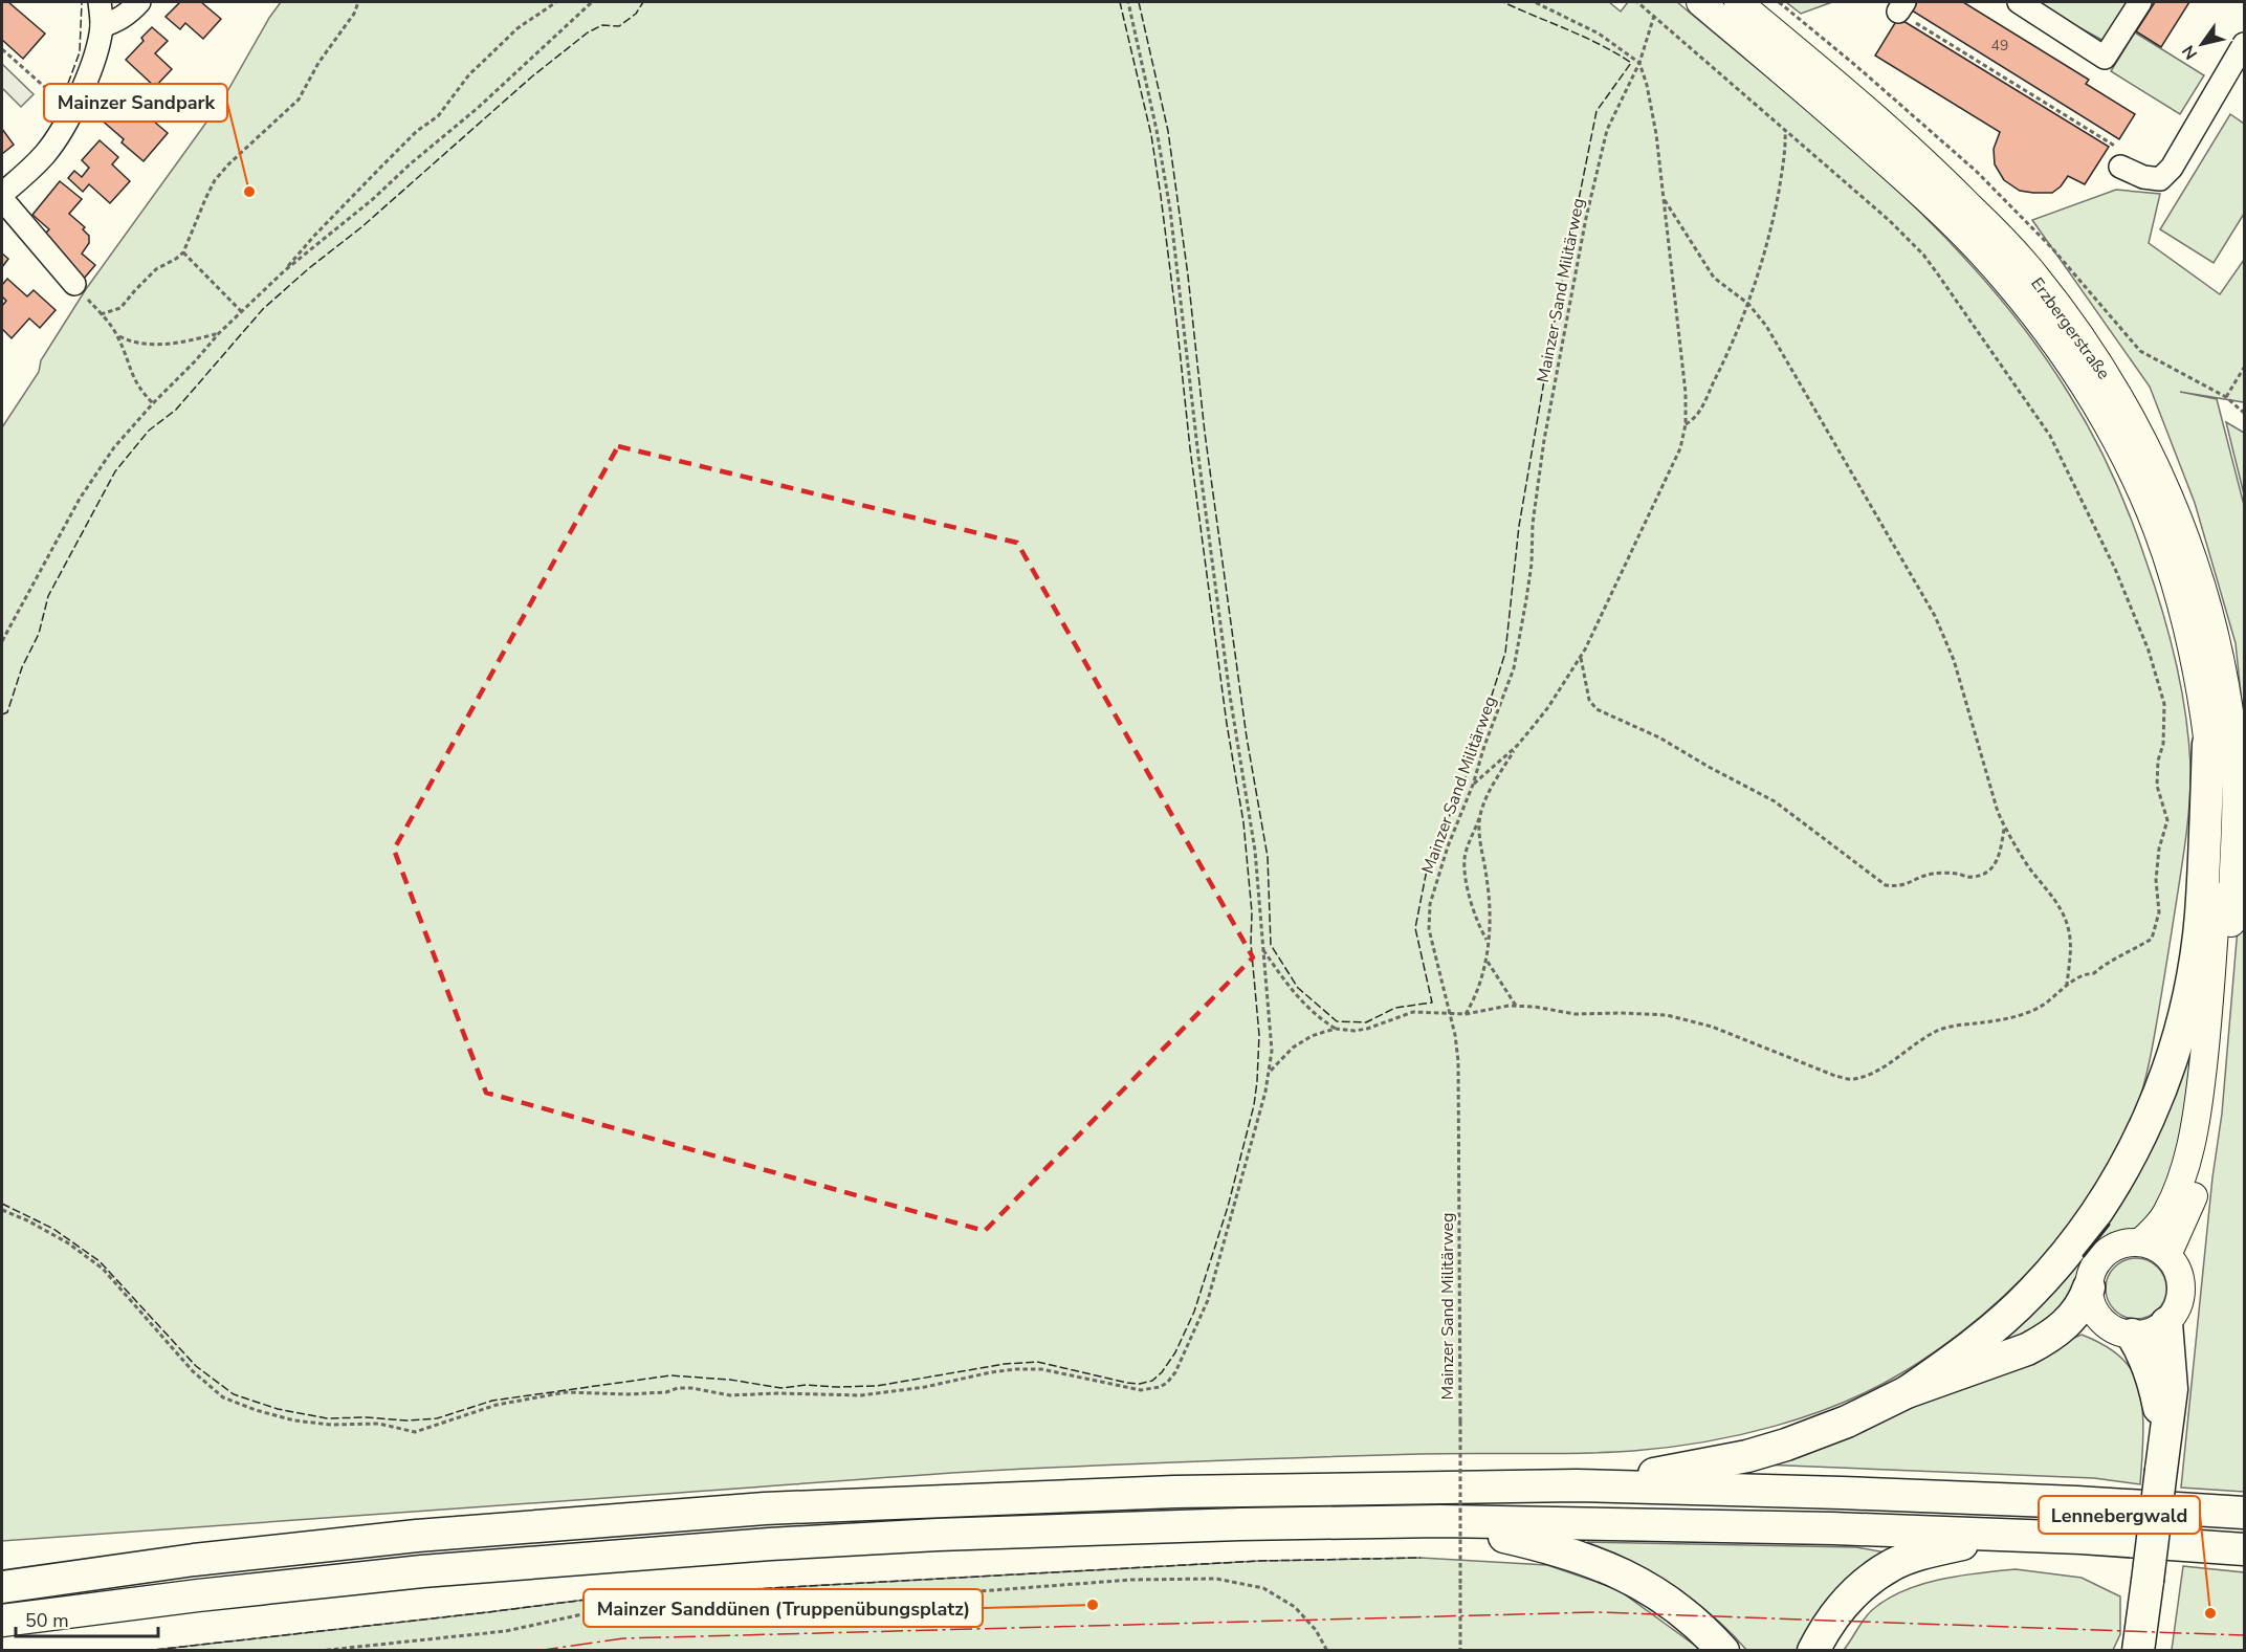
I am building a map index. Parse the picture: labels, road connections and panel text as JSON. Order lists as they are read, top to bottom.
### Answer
{
  "streets": {
    "main road": ["Erzbergerstraße"],
    "path": ["Mainzer Sand Militärweg"]
  },
  "places": ["Mainzer Sandpark", "Mainzer Sanddünen (Truppenübungsplatz)", "Lennebergwald"],
  "house_numbers": ["49"],
  "scale_bar": "50 m",
  "north": "bottom left"
}
